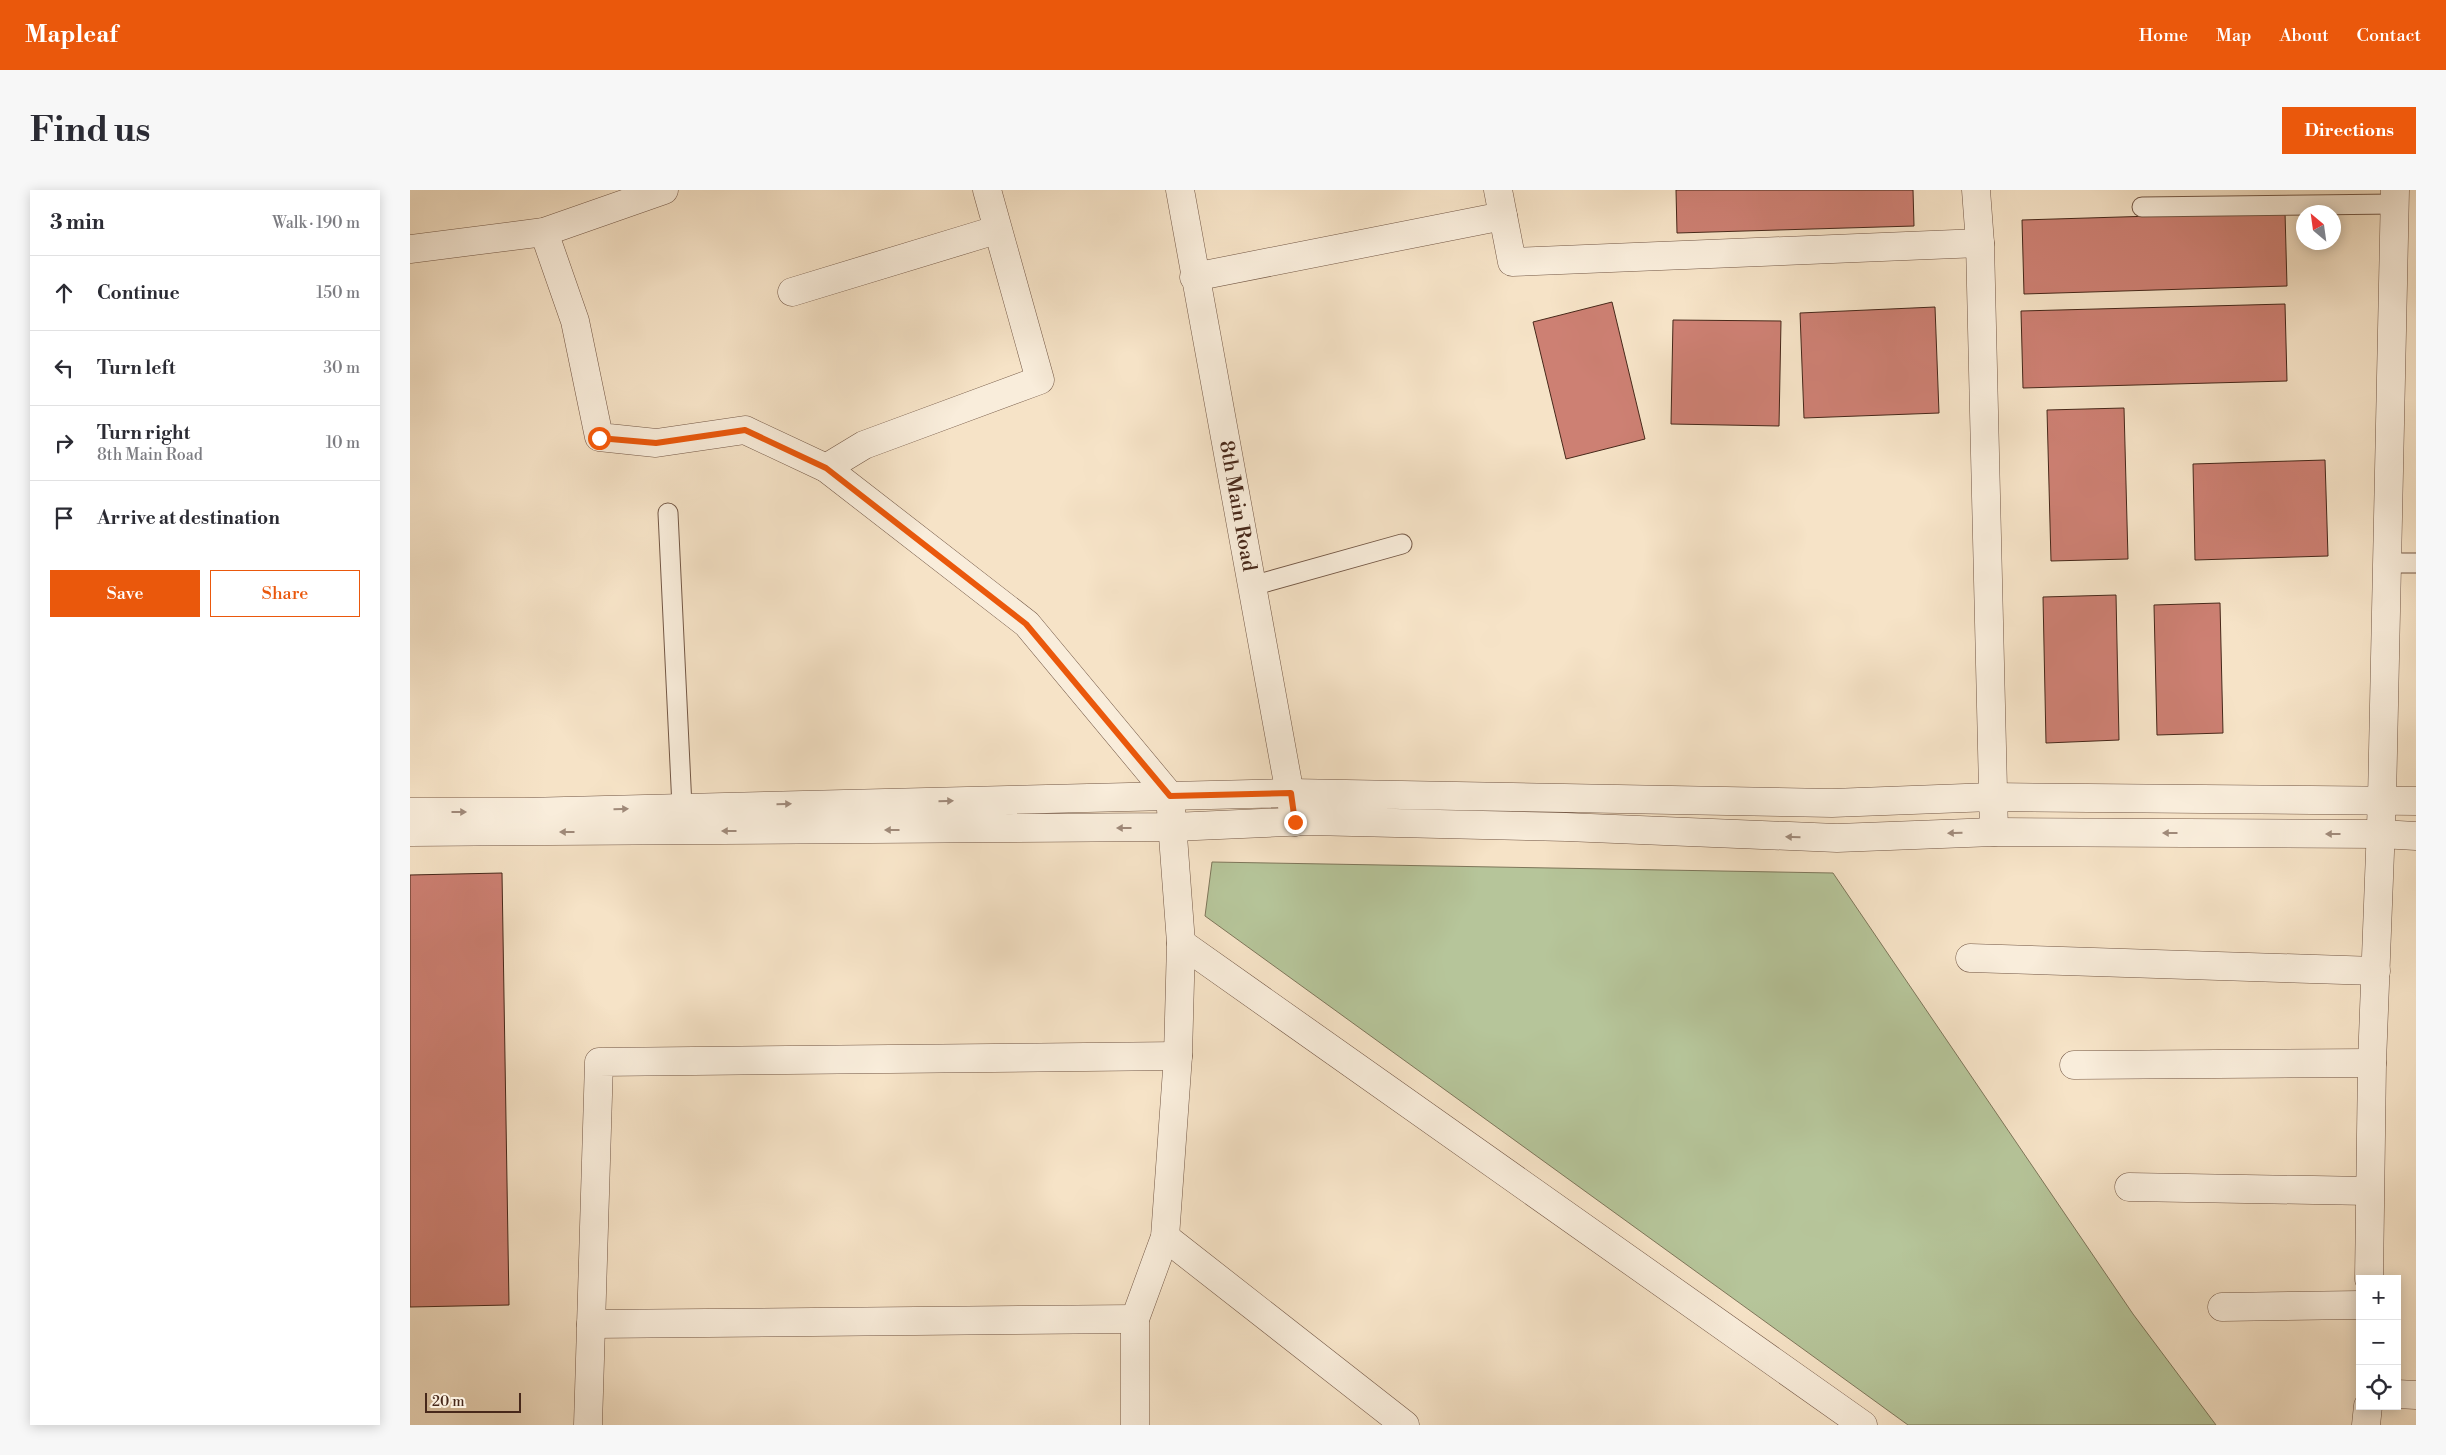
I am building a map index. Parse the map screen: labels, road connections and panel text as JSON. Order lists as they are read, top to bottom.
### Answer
{
  "streets": {
    "street": ["8th Main Road"]
  },
  "scale_bar": "20 m",
  "north": "top left",
  "page": {
    "header": "Mapleaf",
    "nav": [
      "Home",
      "Map",
      "About",
      "Contact"
    ],
    "buttons": [
      "Directions",
      ["Save", "Share"]
    ],
    "title": "Find us",
    "heading": ["3 min", "Walk · 190 m"],
    "list": [
      ["Continue", "150 m"],
      ["Turn left", "30 m"],
      ["Turn right", "8th Main Road", "10 m"],
      "Arrive at destination"
    ],
    "map_buttons": ["+", "−"],
    "scale": "20 m"
  }
}
